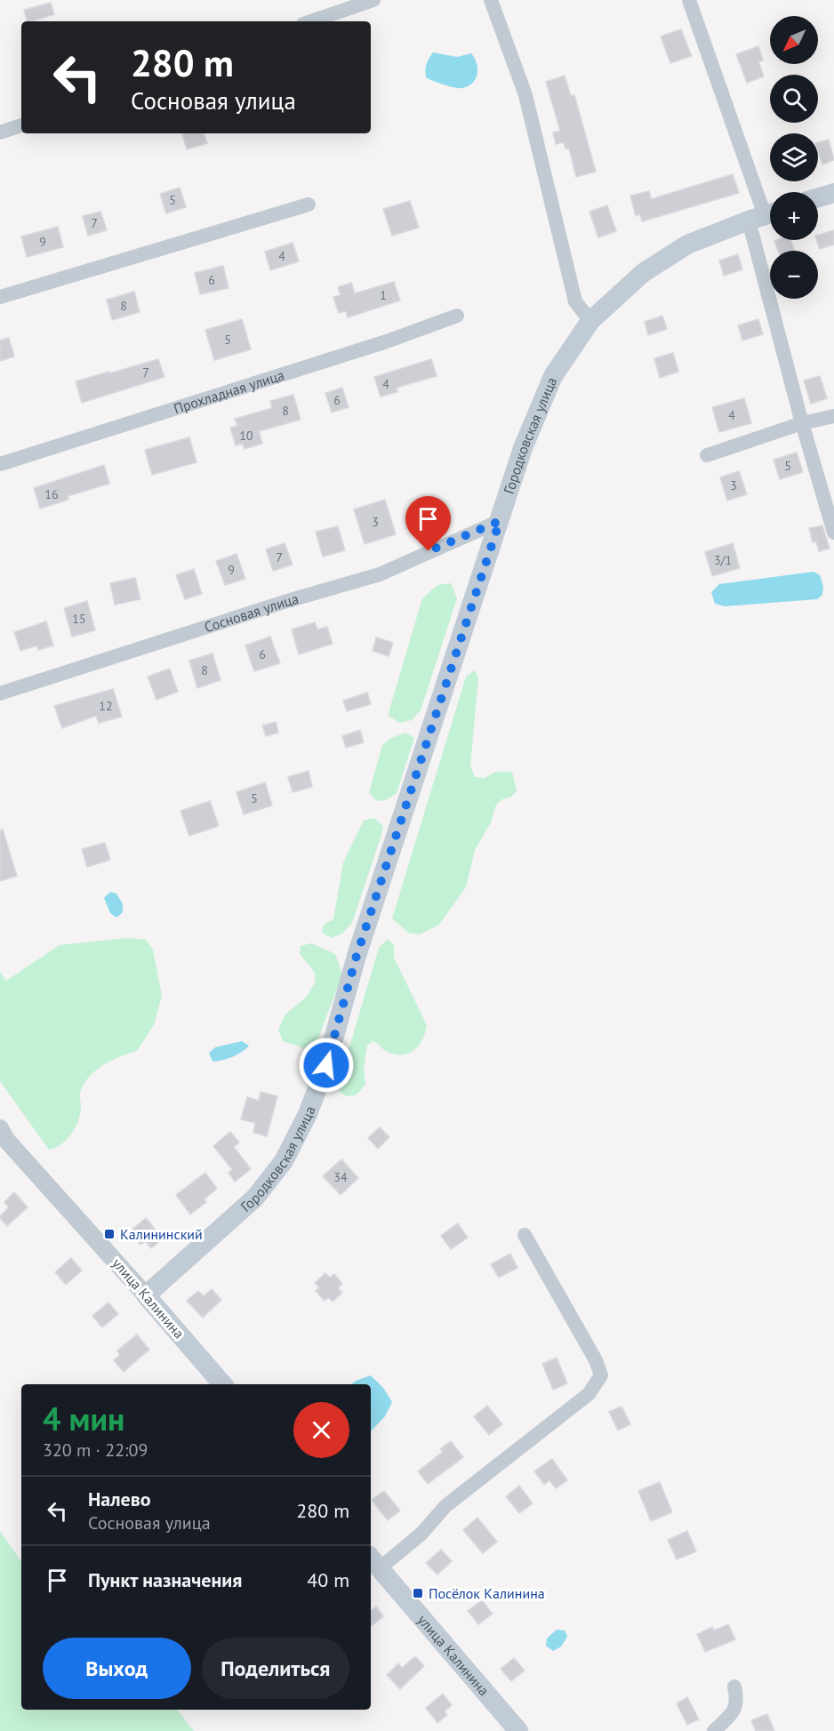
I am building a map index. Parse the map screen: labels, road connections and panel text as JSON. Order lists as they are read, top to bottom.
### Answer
{
  "streets": {
    "main road": ["Городковская улица", "улица Калинина"],
    "street": ["Прохладная улица", "Сосновая улица"]
  },
  "crossings": [
    ["Городковская улица", "Сосновая улица"],
    ["Городковская улица", "улица Калинина"]
  ],
  "places": {
    "transit": ["Калининский", "Посёлок Калинина"]
  },
  "house_numbers": [
    "5",
    "7",
    "9",
    "4",
    "6",
    "1",
    "8",
    "5",
    "7",
    "4",
    "6",
    "8",
    "4",
    "10",
    "5",
    "3",
    "16",
    "3",
    "7",
    "3/1",
    "9",
    "15",
    "6",
    "8",
    "12",
    "5",
    "34"
  ],
  "north": "bottom left",
  "page": {
    "map_buttons": ["+", "−"],
    "turn": ["280 m", "Сосновая улица"],
    "heading": ["4 мин", "320 m · 22:09"],
    "list": [
      {
        "name": "Налево",
        "note": "Сосновая улица",
        "value": "280 m"
      },
      {
        "name": "Пункт назначения",
        "value": "40 m"
      }
    ],
    "buttons": ["Выход", "Поделиться"]
  }
}
